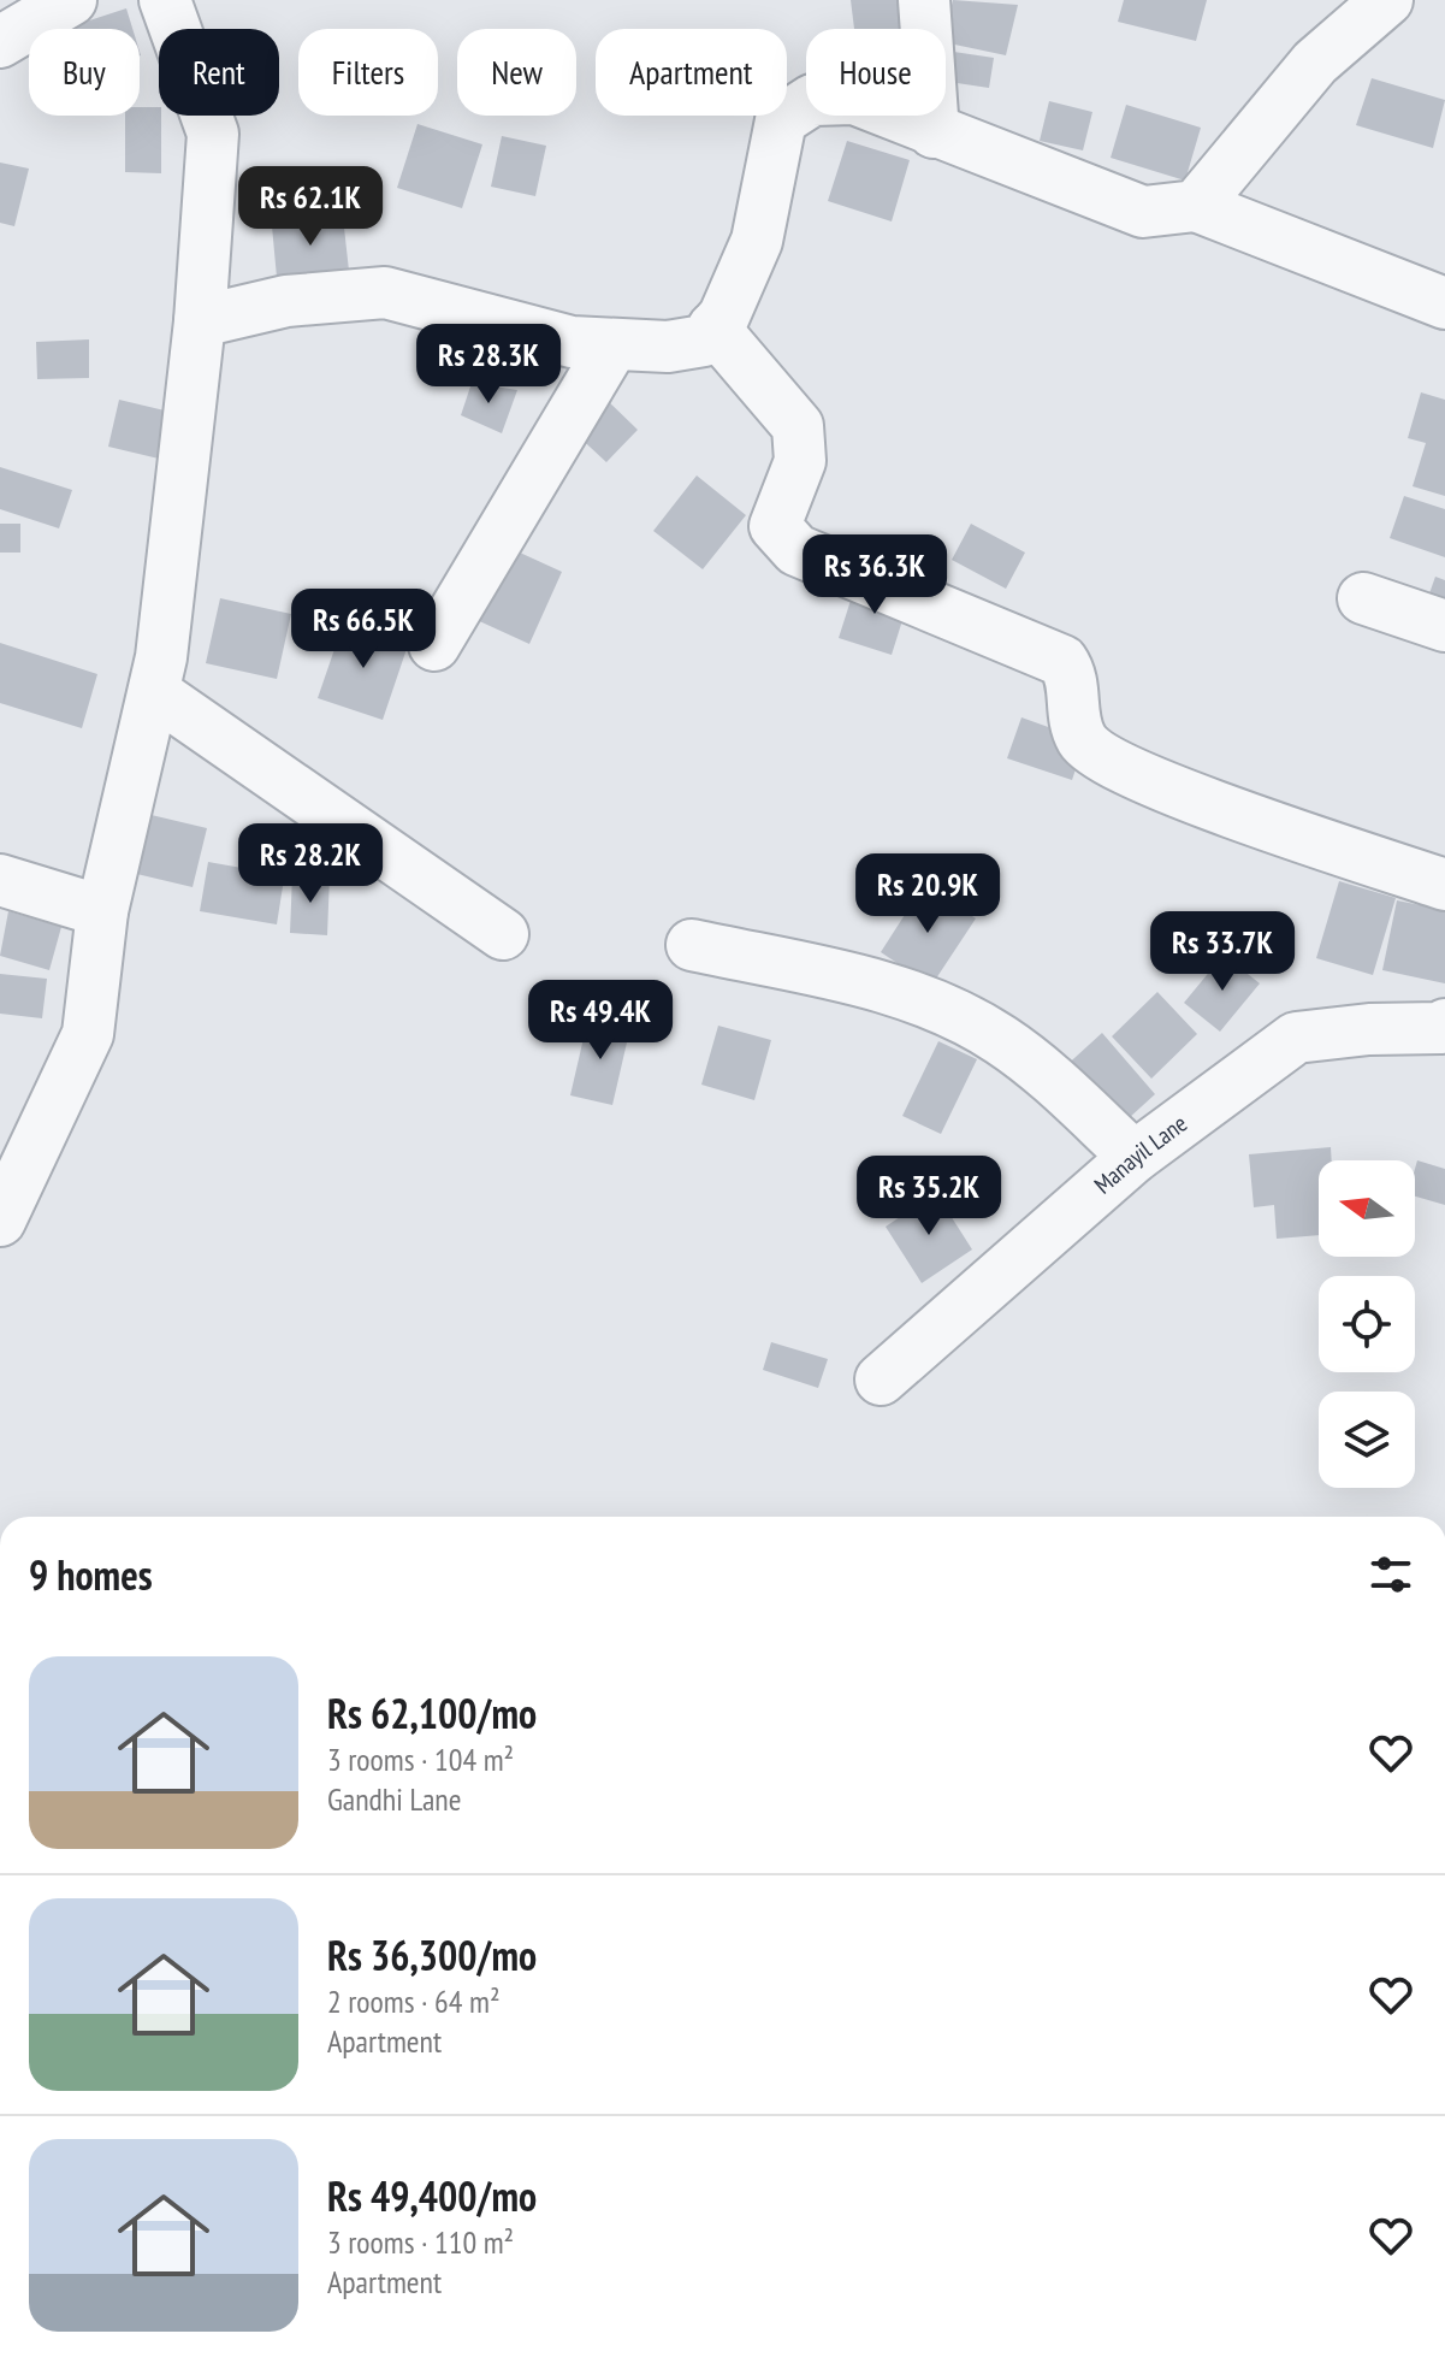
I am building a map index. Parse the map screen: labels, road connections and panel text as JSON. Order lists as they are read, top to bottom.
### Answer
{
  "streets": {
    "street": ["Manayil Lane"]
  },
  "north": "left",
  "page": {
    "chip": [
      "Buy",
      "Rent",
      "Filters",
      "New",
      "Apartment",
      "House"
    ],
    "price": [
      "Rs 62.1K",
      "Rs 28.3K",
      "Rs 36.3K",
      "Rs 66.5K",
      "Rs 28.2K",
      "Rs 20.9K",
      "Rs 33.7K",
      "Rs 49.4K",
      "Rs 35.2K"
    ],
    "heading": "9 homes",
    "list": [
      {
        "name": "Rs 62,100/mo",
        "note": "3 rooms · 104 m² · Gandhi Lane"
      },
      {
        "name": "Rs 36,300/mo",
        "note": "2 rooms · 64 m² · Apartment"
      },
      {
        "name": "Rs 49,400/mo",
        "note": "3 rooms · 110 m² · Apartment"
      }
    ]
  }
}
